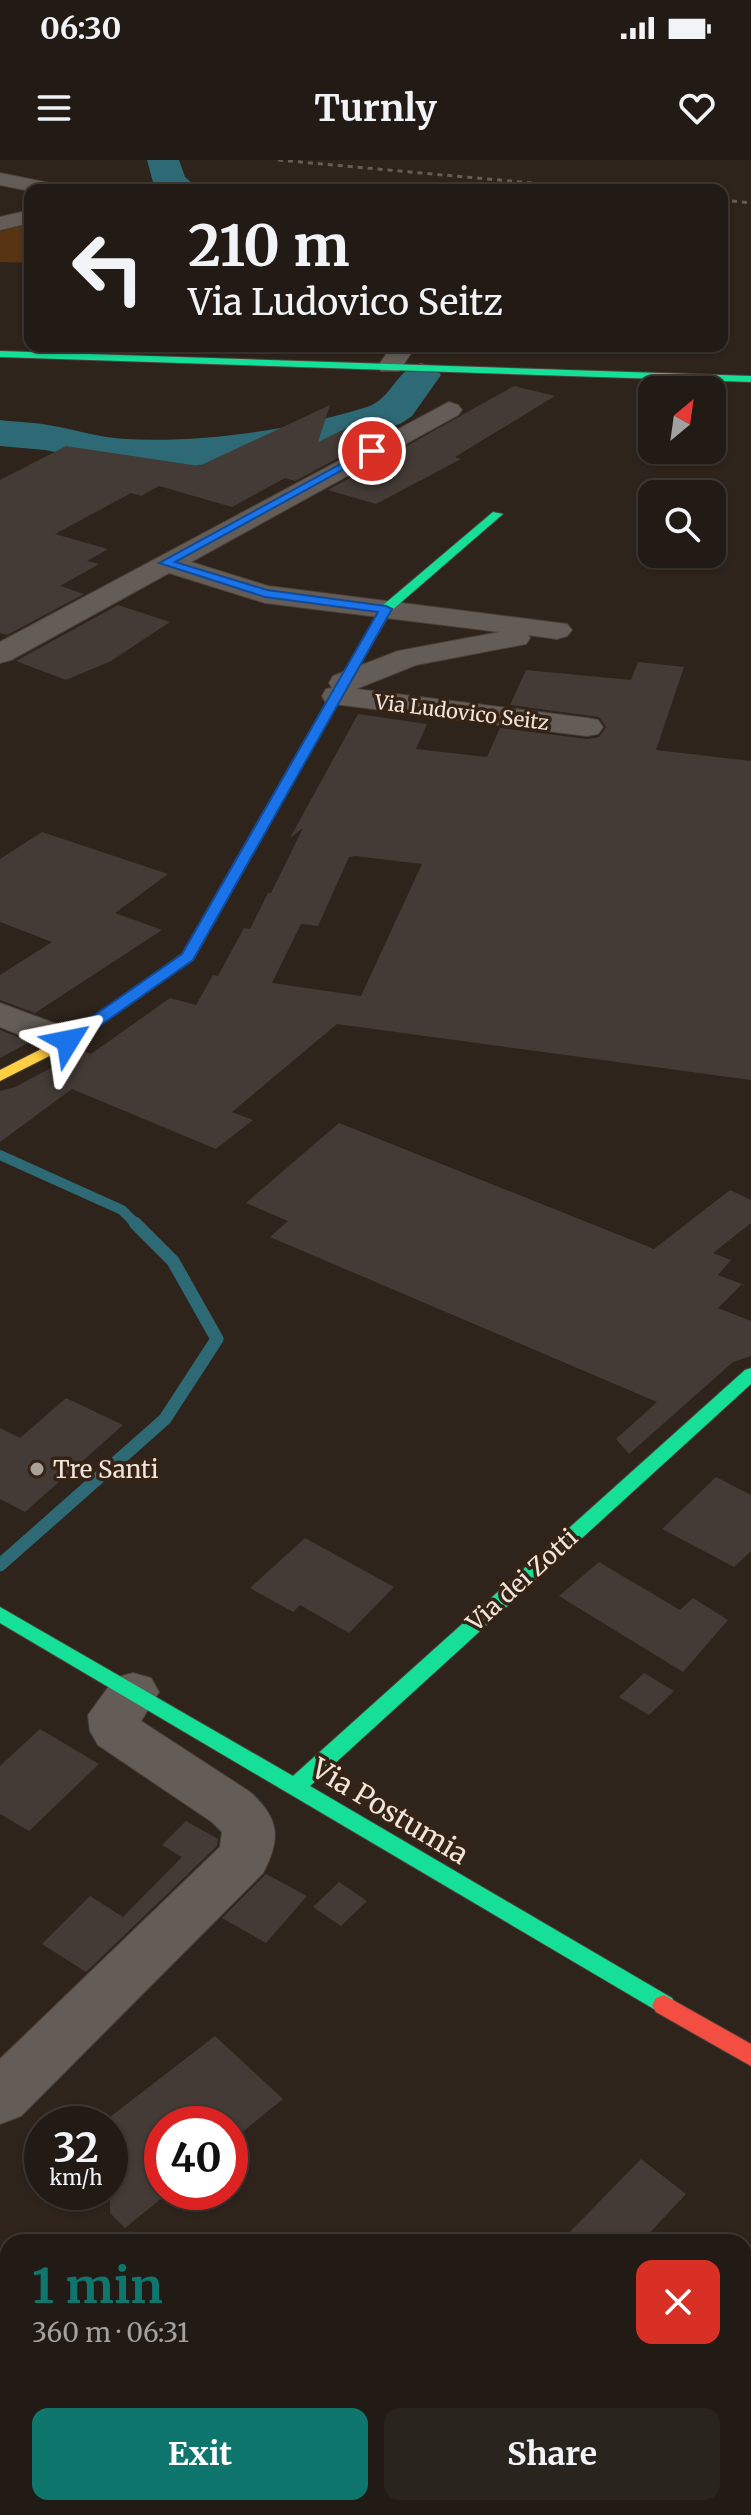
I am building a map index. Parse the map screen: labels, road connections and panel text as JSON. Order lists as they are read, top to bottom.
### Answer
{
  "streets": {
    "street": ["Via Ludovico Seitz", "Via dei Zotti", "Via Postumia"]
  },
  "crossings": [
    ["Via dei Zotti", "Via Postumia"]
  ],
  "places": ["Tre Santi"],
  "north": "top right",
  "page": {
    "status": "06:30",
    "header": "Turnly",
    "turn": ["210 m", "Via Ludovico Seitz"],
    "speed": "32 km/h",
    "limit": "40",
    "heading": ["1 min", "360 m · 06:31"],
    "buttons": ["Exit", "Share"]
  }
}
